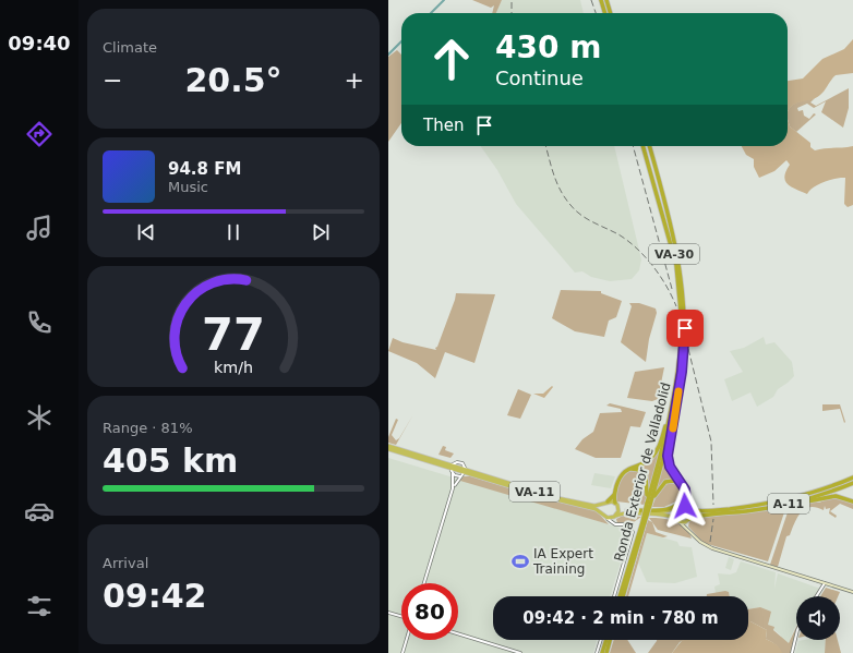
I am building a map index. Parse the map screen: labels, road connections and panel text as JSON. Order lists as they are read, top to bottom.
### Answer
{
  "streets": {
    "highway": [
      "VA-30",
      "Ronda Exterior de Valladolid",
      "VA-11",
      "A-11"
    ]
  },
  "places": {
    "sports": ["IA Expert Training"]
  },
  "page": {
    "tabs": "09:40",
    "tile": [
      "Climate",
      ["Range · 81%", "405 km"],
      ["Arrival", "09:42"]
    ],
    "turn": ["430 m", "Continue"],
    "heat": ["−", "20.5°", "+"],
    "then": "Then",
    "song": ["94.8 FM", "Music"],
    "limit": "80",
    "trip": "09:42 · 2 min · 780 m",
    "gauge": ["77", "km/h"]
  }
}
